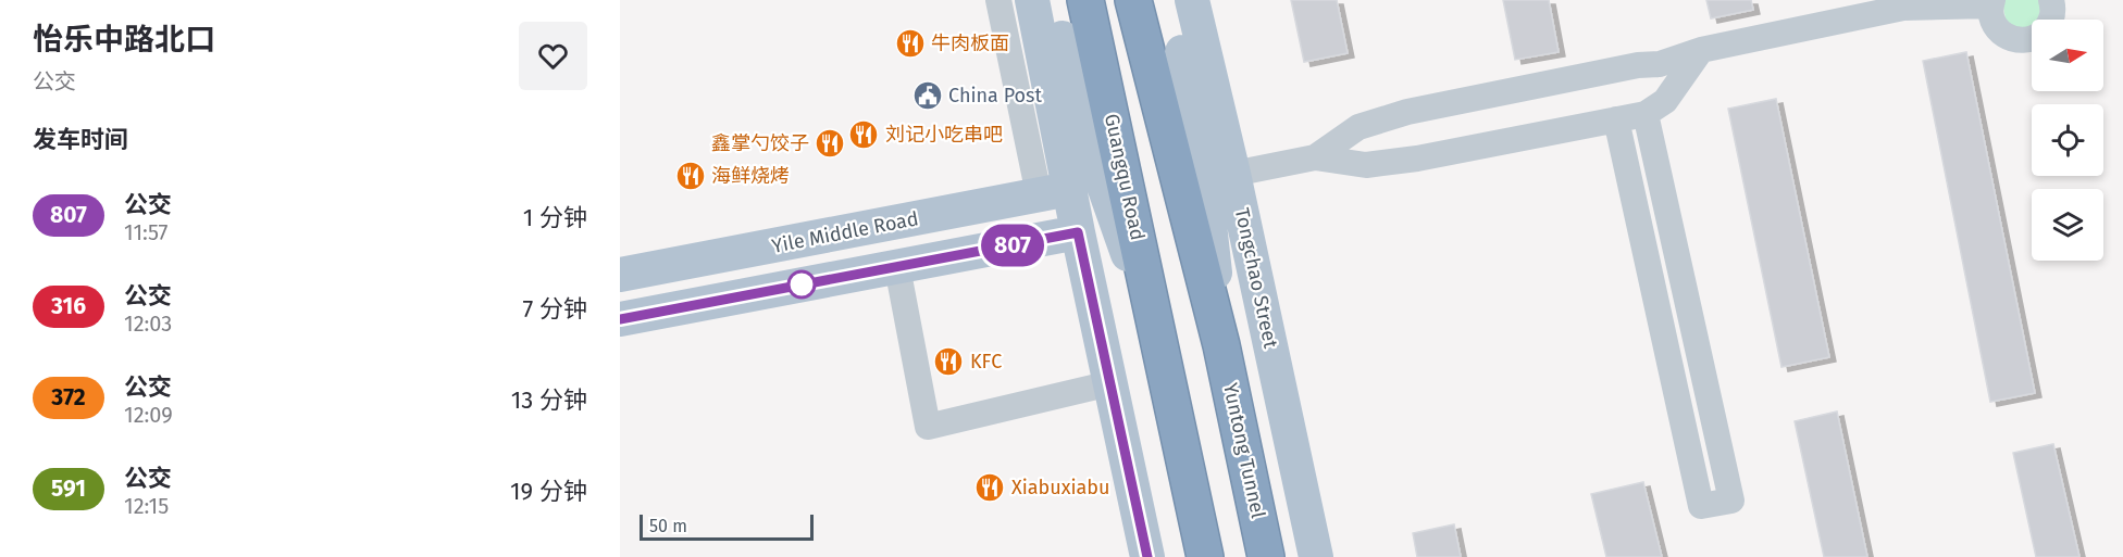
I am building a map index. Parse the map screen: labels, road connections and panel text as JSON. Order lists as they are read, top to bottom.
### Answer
{
  "streets": {
    "highway": ["Guangqu Road", "Yuntong Tunnel"],
    "main road": ["Yile Middle Road", "Tongchao Street"]
  },
  "places": {
    "restaurant": [
      "牛肉板面",
      "刘记小吃串吧",
      "鑫掌勺饺子",
      "海鲜烧烤",
      "KFC",
      "Xiabuxiabu"
    ],
    "public building": ["China Post"]
  },
  "lines": ["bus line 807"],
  "scale_bar": "50 m",
  "north": "right",
  "page": {
    "heading": [
      ["怡乐中路北口", "公交"],
      "发车时间"
    ],
    "on_map": "807",
    "list": [
      {
        "mark": "807",
        "name": "公交",
        "note": "11:57",
        "value": "1 分钟"
      },
      {
        "mark": "316",
        "name": "公交",
        "note": "12:03",
        "value": "7 分钟"
      },
      {
        "mark": "372",
        "name": "公交",
        "note": "12:09",
        "value": "13 分钟"
      },
      {
        "mark": "591",
        "name": "公交",
        "note": "12:15",
        "value": "19 分钟"
      }
    ],
    "scale": "50 m"
  }
}
